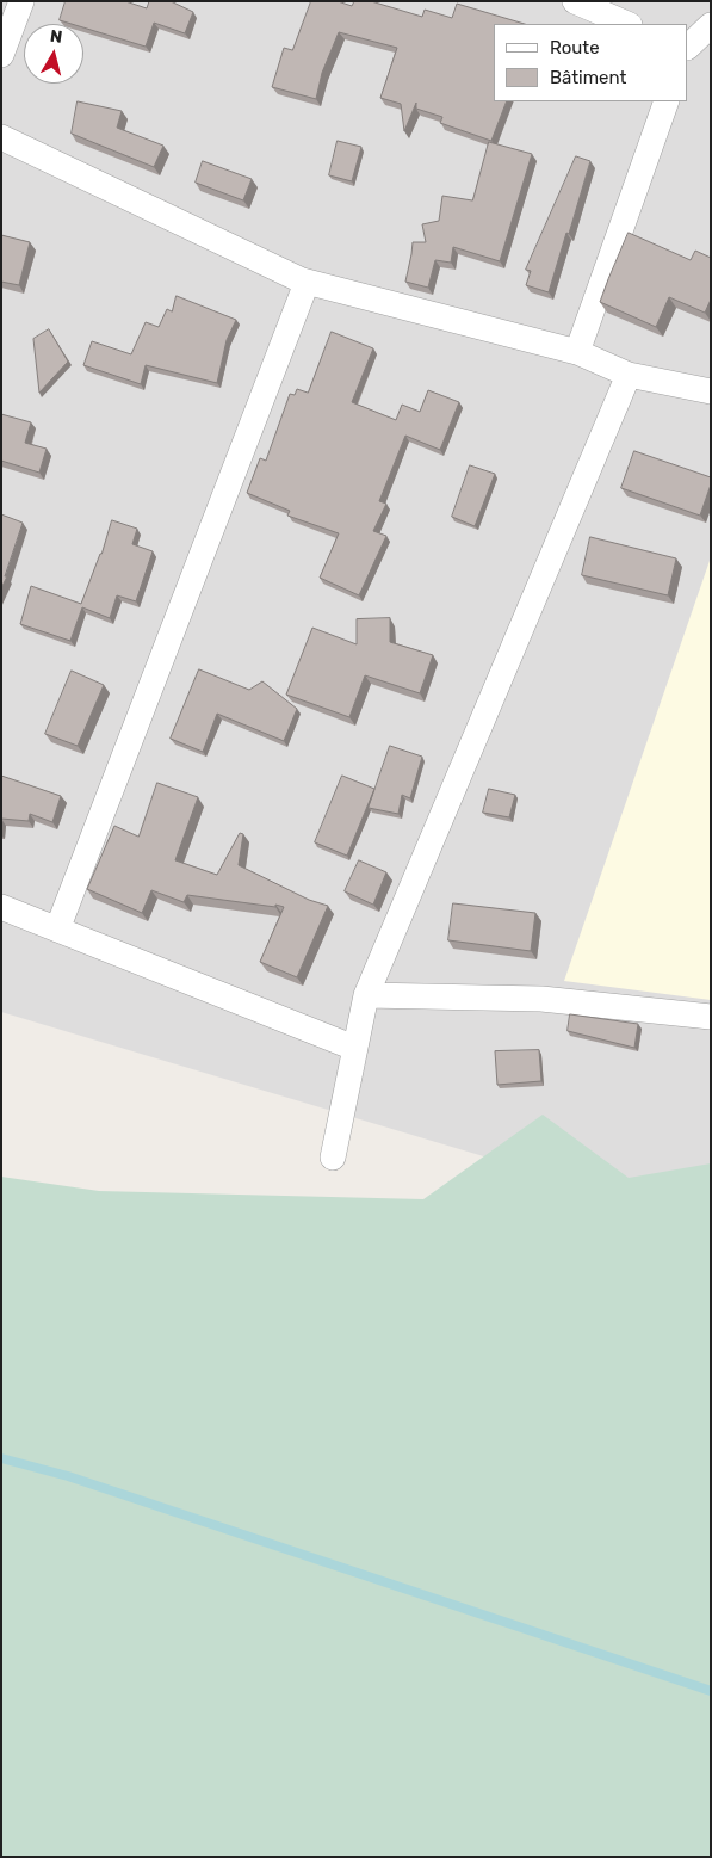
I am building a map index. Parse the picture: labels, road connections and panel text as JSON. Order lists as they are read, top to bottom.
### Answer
{
  "legend": ["Route", "Bâtiment"],
  "north": "top"
}
